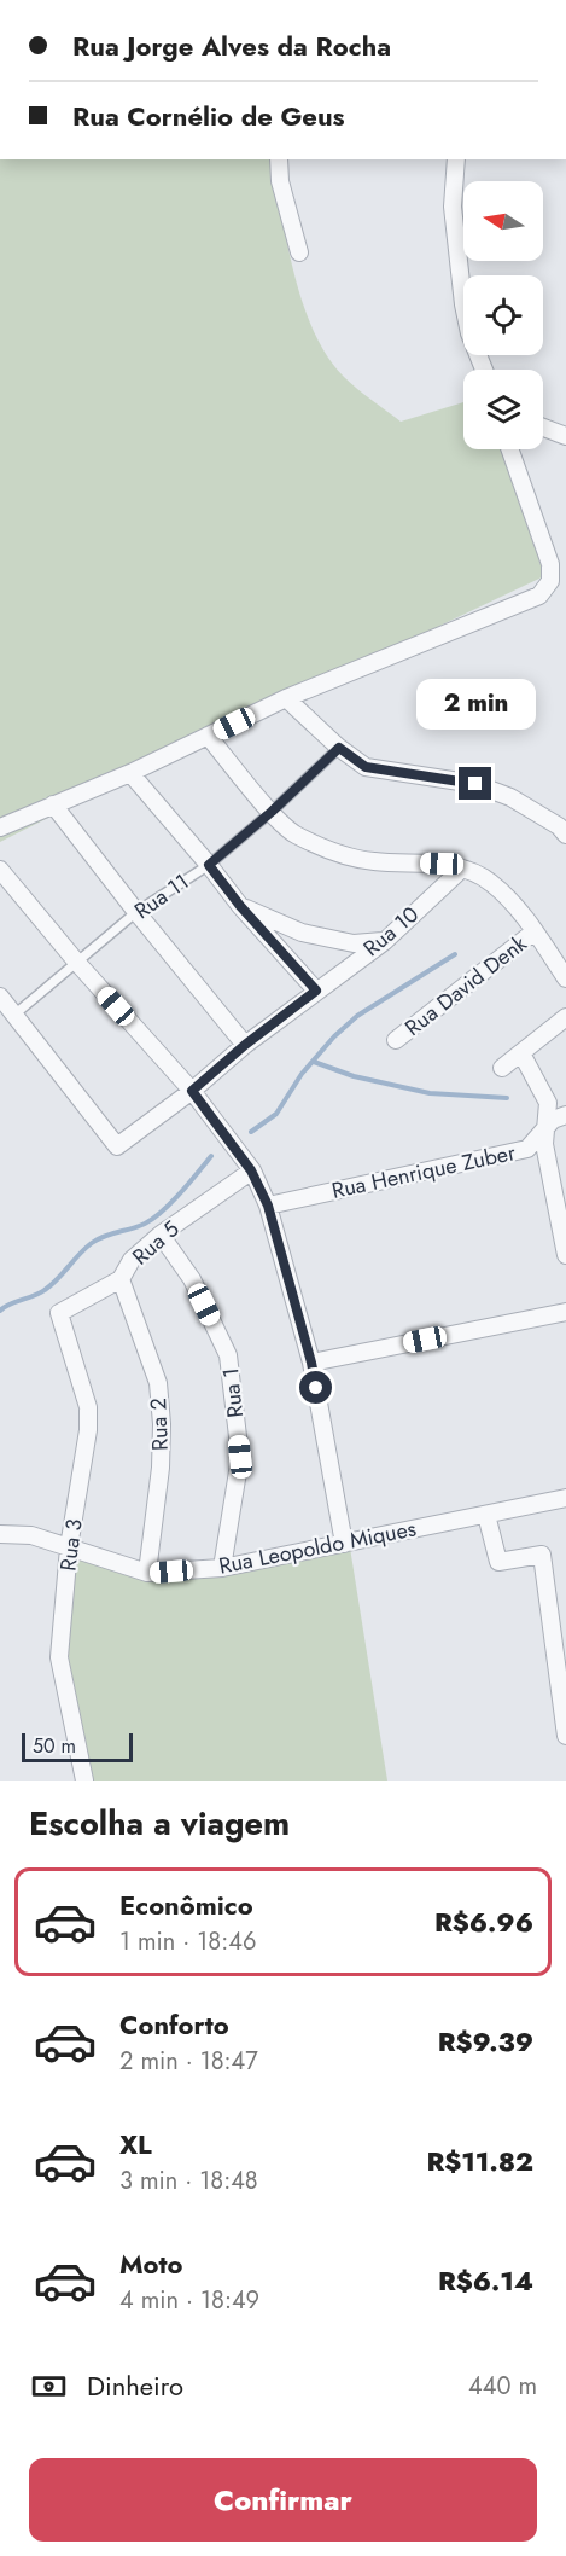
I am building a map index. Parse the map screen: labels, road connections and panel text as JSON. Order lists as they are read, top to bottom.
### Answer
{
  "streets": {
    "street": [
      "Rua 10",
      "Rua David Denk",
      "Rua Henrique Zuber",
      "Rua 5",
      "Rua 1",
      "Rua 2",
      "Rua 3",
      "Rua Leopoldo Miques"
    ],
    "lane": ["Rua 11"]
  },
  "crossings": [
    ["Rua 11", "Rua 10"],
    ["Rua 5", "Rua 1"],
    ["Rua 5", "Rua 2"],
    ["Rua 5", "Rua 3"],
    ["Rua 1", "Rua Leopoldo Miques"],
    ["Rua 2", "Rua Leopoldo Miques"],
    ["Rua 3", "Rua Leopoldo Miques"]
  ],
  "scale_bar": "50 m",
  "north": "left",
  "page": {
    "banner": ["Rua Jorge Alves da Rocha", "Rua Cornélio de Geus"],
    "bubble": "2 min",
    "scale": "50 m",
    "heading": "Escolha a viagem",
    "list": [
      {
        "name": "Econômico",
        "note": "1 min · 18:46",
        "value": "R$6.96"
      },
      {
        "name": "Conforto",
        "note": "2 min · 18:47",
        "value": "R$9.39"
      },
      {
        "name": "XL",
        "note": "3 min · 18:48",
        "value": "R$11.82"
      },
      {
        "name": "Moto",
        "note": "4 min · 18:49",
        "value": "R$6.14"
      }
    ],
    "pay": ["Dinheiro", "440 m"],
    "buttons": "Confirmar"
  }
}
